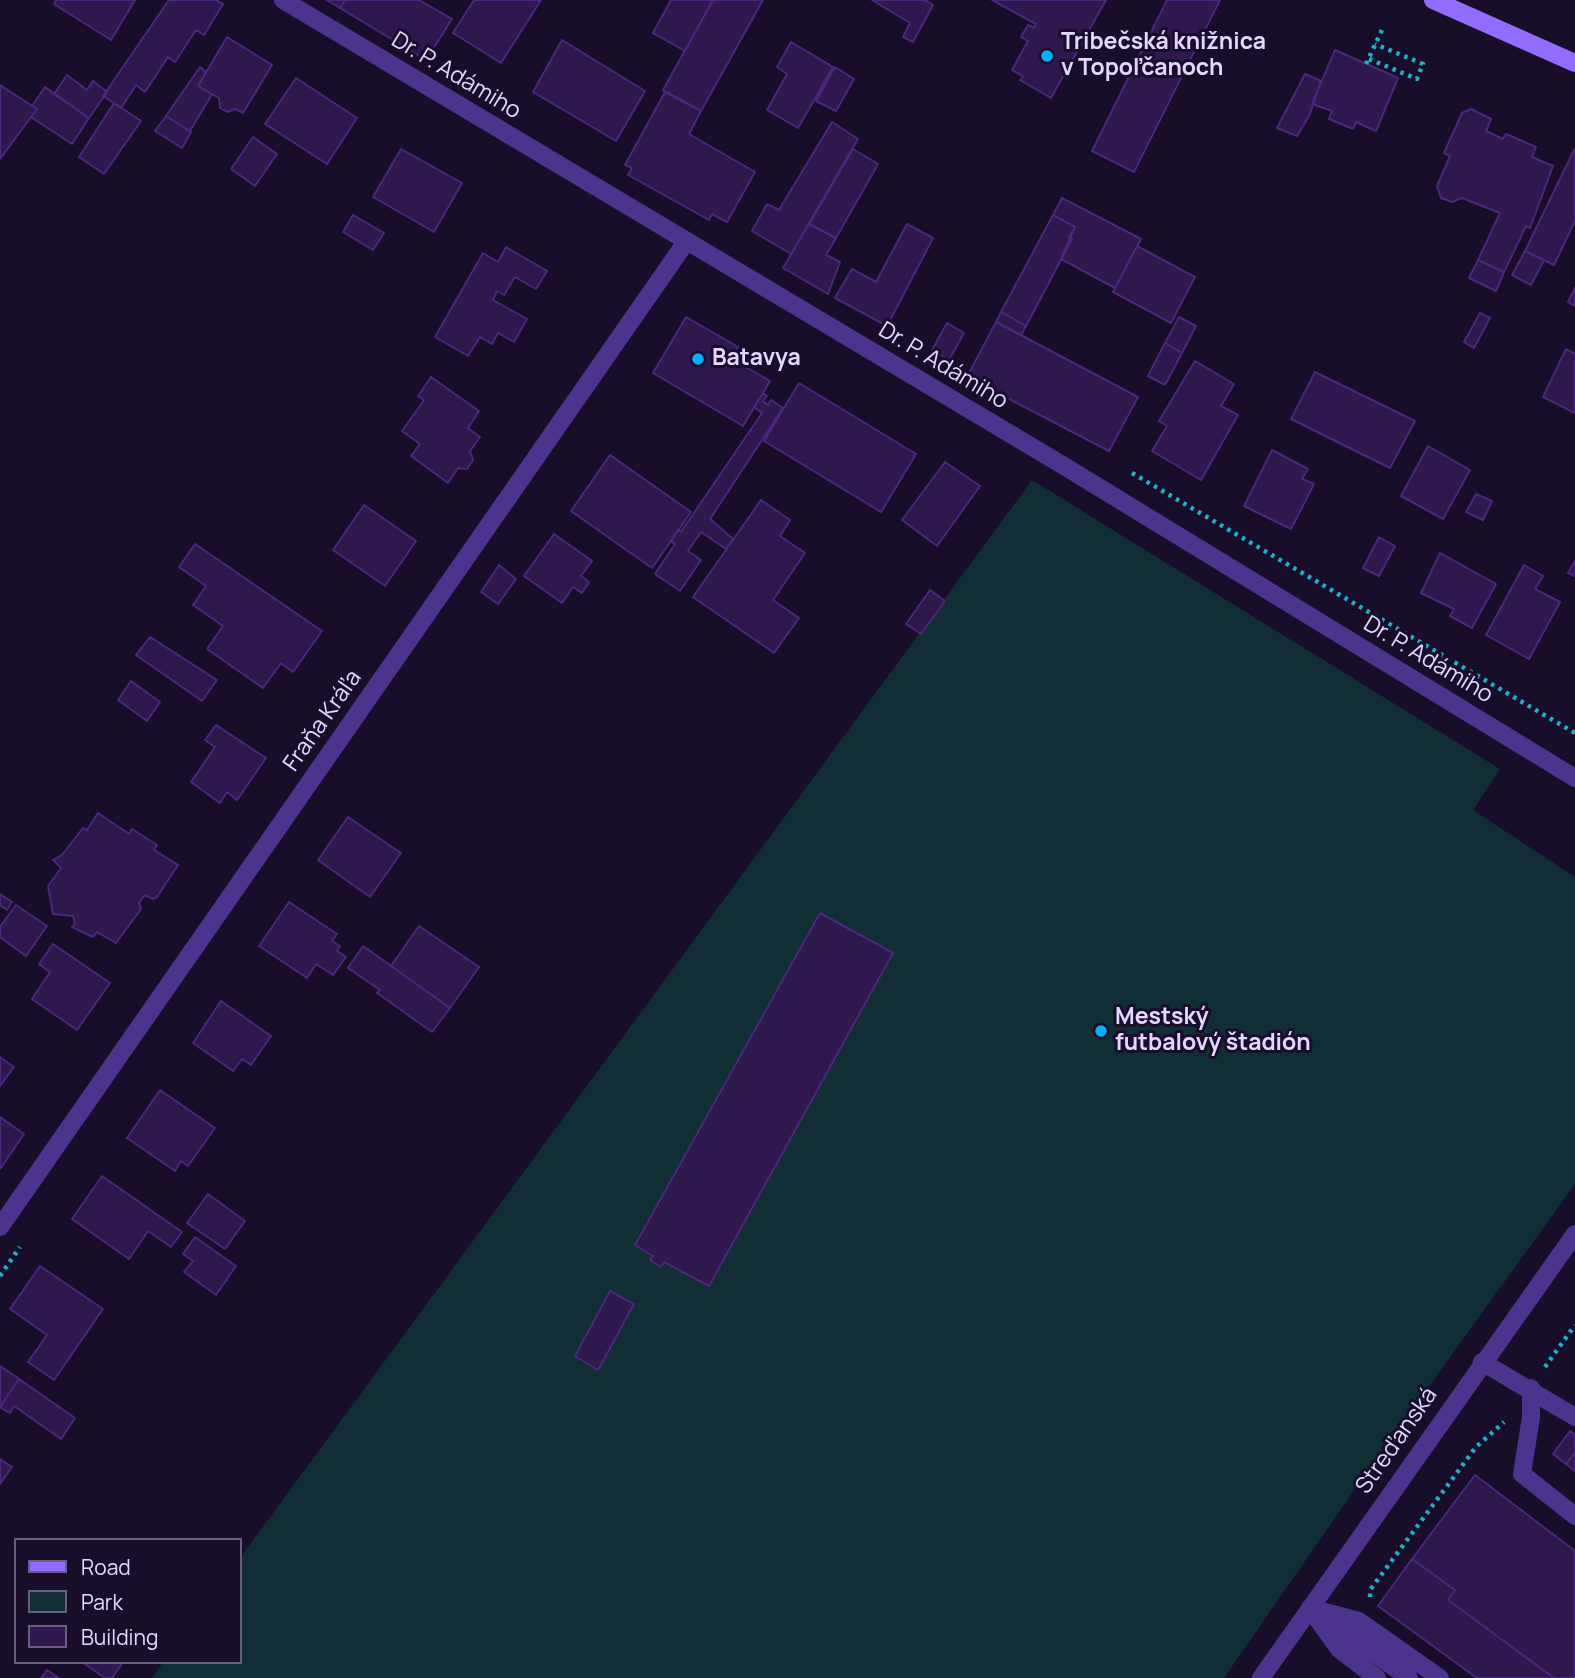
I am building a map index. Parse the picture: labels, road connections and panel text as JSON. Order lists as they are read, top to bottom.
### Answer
{
  "streets": {
    "street": ["Dr. P. Adámiho", "Fraňa Kráľa", "Streďanská"]
  },
  "crossings": [
    ["Dr. P. Adámiho", "Fraňa Kráľa"]
  ],
  "places": ["Tribečská knižnica v Topoľčanoch", "Batavya", "Mestský futbalový štadión"],
  "legend": ["Road", "Park", "Building"]
}
